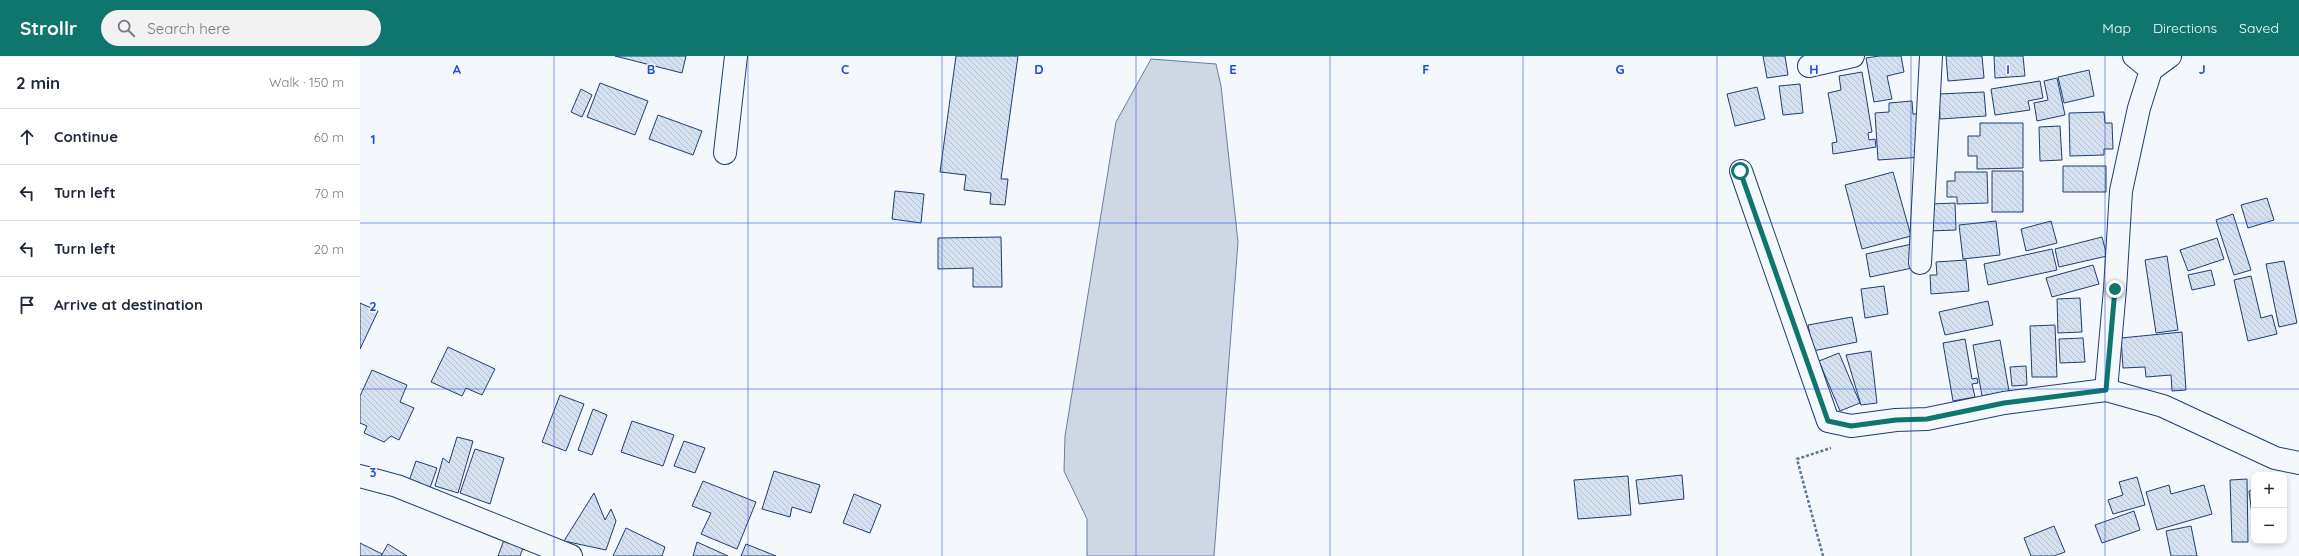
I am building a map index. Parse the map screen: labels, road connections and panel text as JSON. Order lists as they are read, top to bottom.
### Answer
{
  "page": {
    "header": "Strollr",
    "search": "Search here",
    "nav": ["Map", "Directions", "Saved"],
    "heading": ["2 min", "Walk · 150 m"],
    "list": [
      ["Continue", "60 m"],
      ["Turn left", "70 m"],
      ["Turn left", "20 m"],
      "Arrive at destination"
    ],
    "map_buttons": ["+", "−"]
  },
  "grid": {
    "columns": [
      "A",
      "B",
      "C",
      "D",
      "E",
      "F",
      "G",
      "H",
      "I",
      "J"
    ],
    "rows": ["1", "2", "3"]
  }
}
